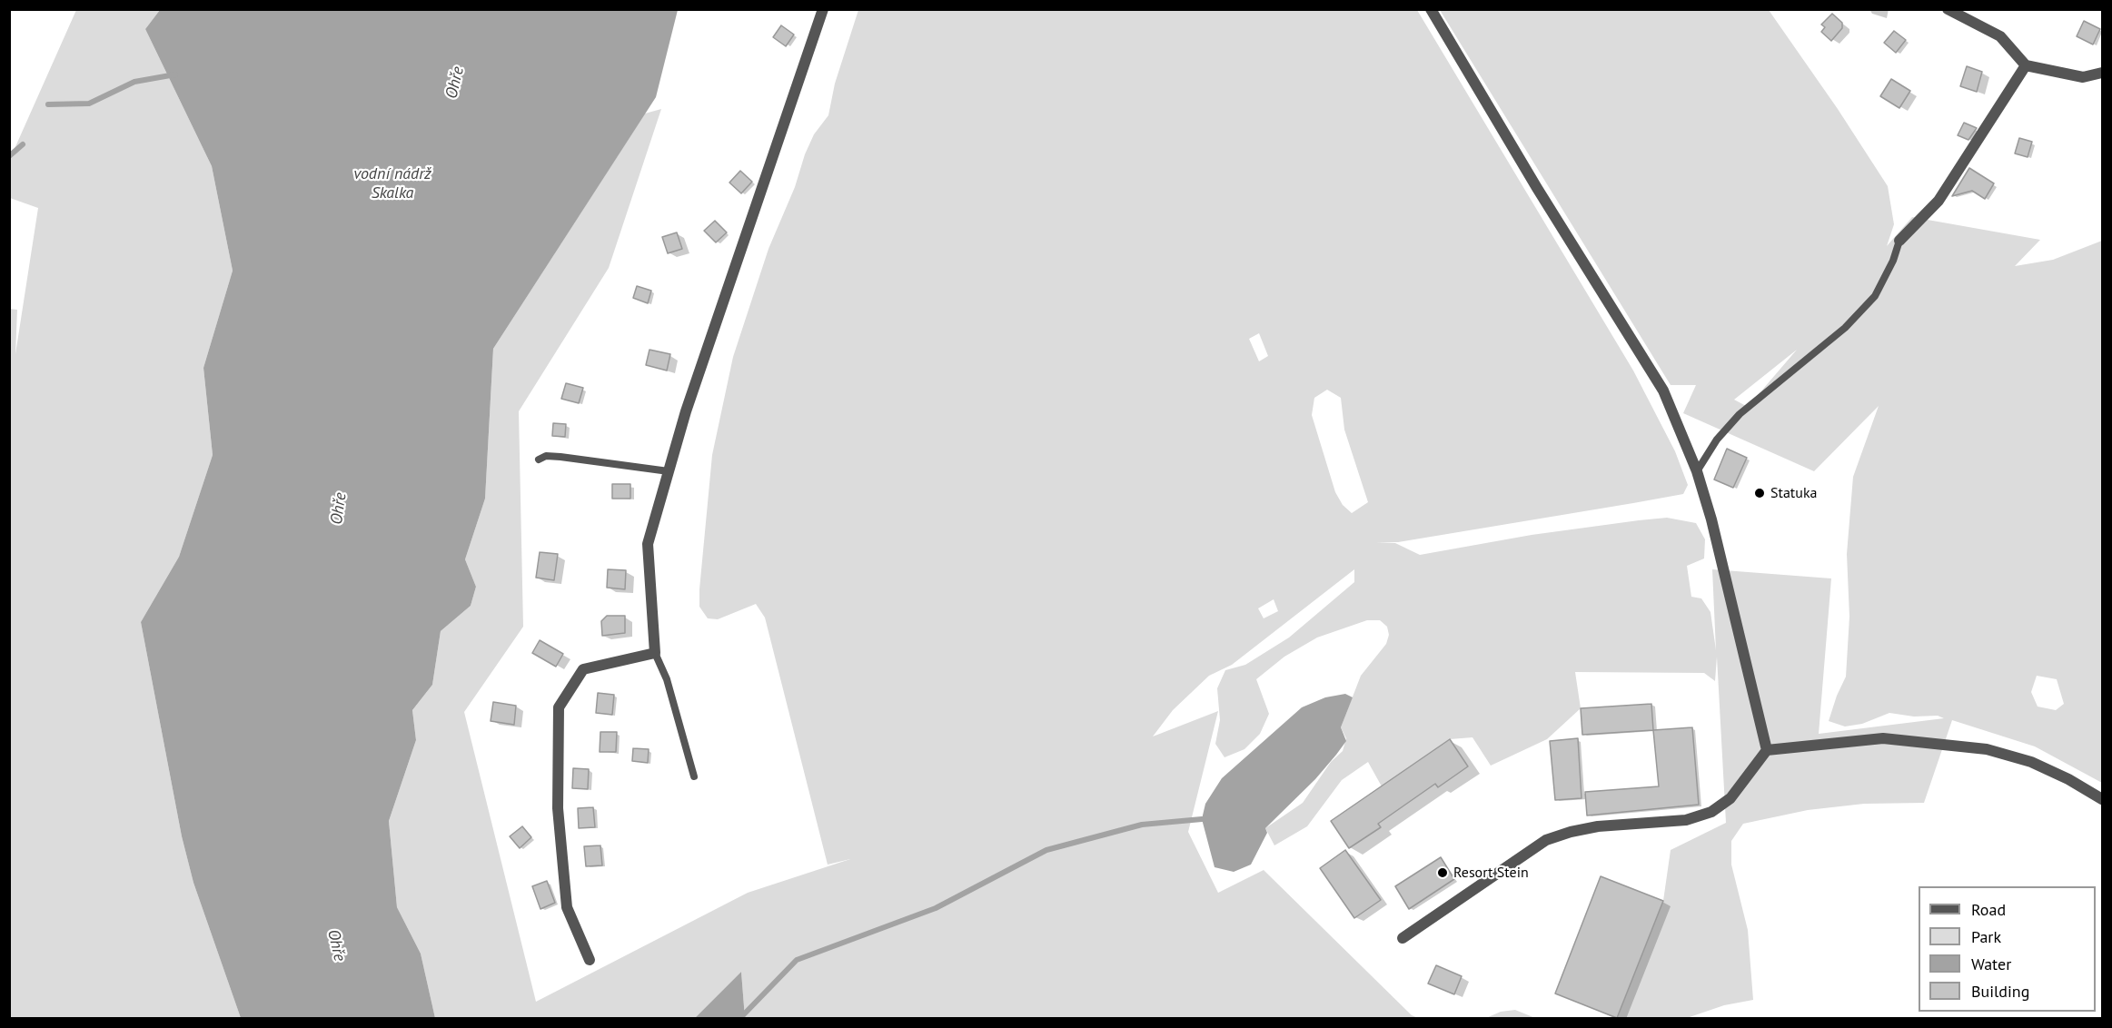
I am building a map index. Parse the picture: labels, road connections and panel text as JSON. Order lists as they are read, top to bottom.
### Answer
{
  "water": ["Ohře", "vodní nádrž Skalka"],
  "places": ["Statuka", "Resort Stein"],
  "legend": [
    "Road",
    "Park",
    "Water",
    "Building"
  ]
}
